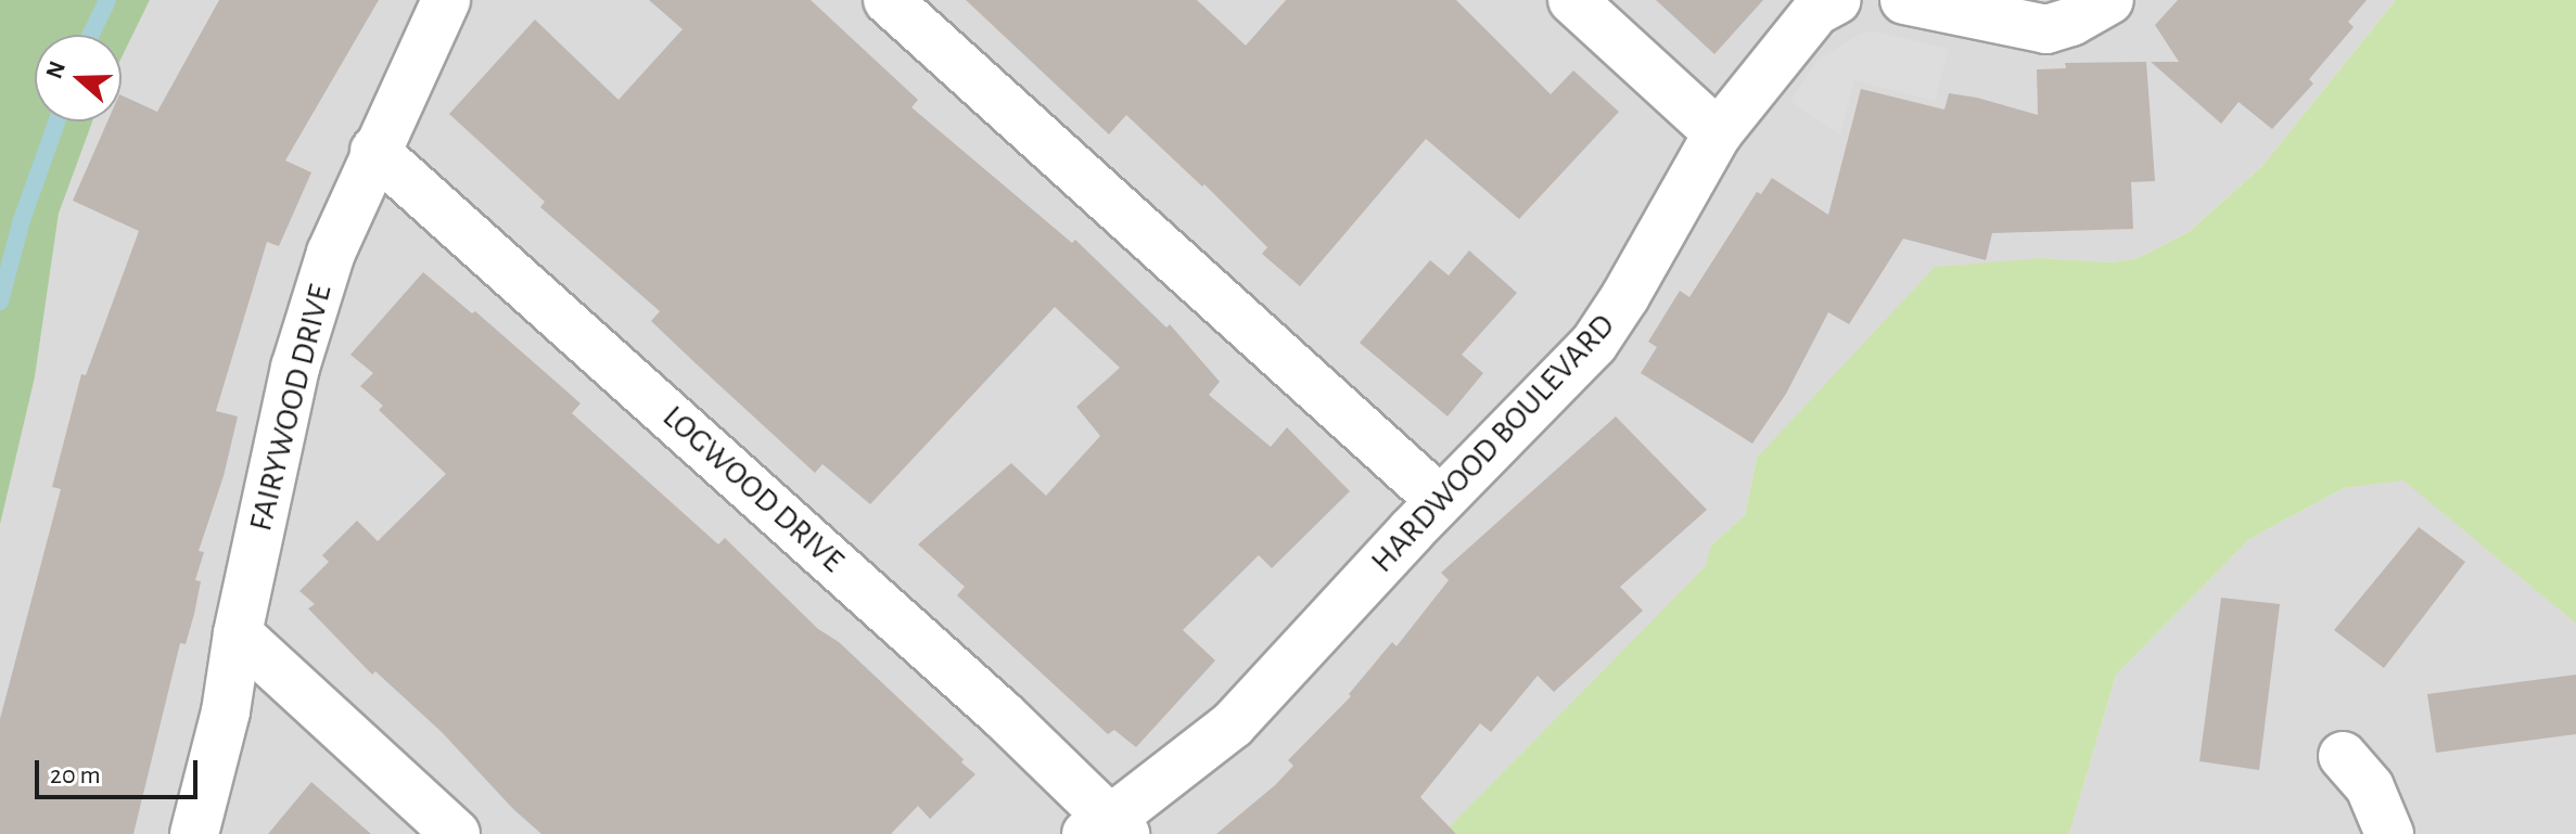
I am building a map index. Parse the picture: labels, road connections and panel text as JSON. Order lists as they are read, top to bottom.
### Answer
{
  "streets": {
    "street": ["FAIRYWOOD DRIVE", "HARDWOOD BOULEVARD", "LOGWOOD DRIVE"]
  },
  "crossings": [
    ["FAIRYWOOD DRIVE", "LOGWOOD DRIVE"],
    ["HARDWOOD BOULEVARD", "LOGWOOD DRIVE"]
  ],
  "scale_bar": "20 m",
  "north": "left"
}
